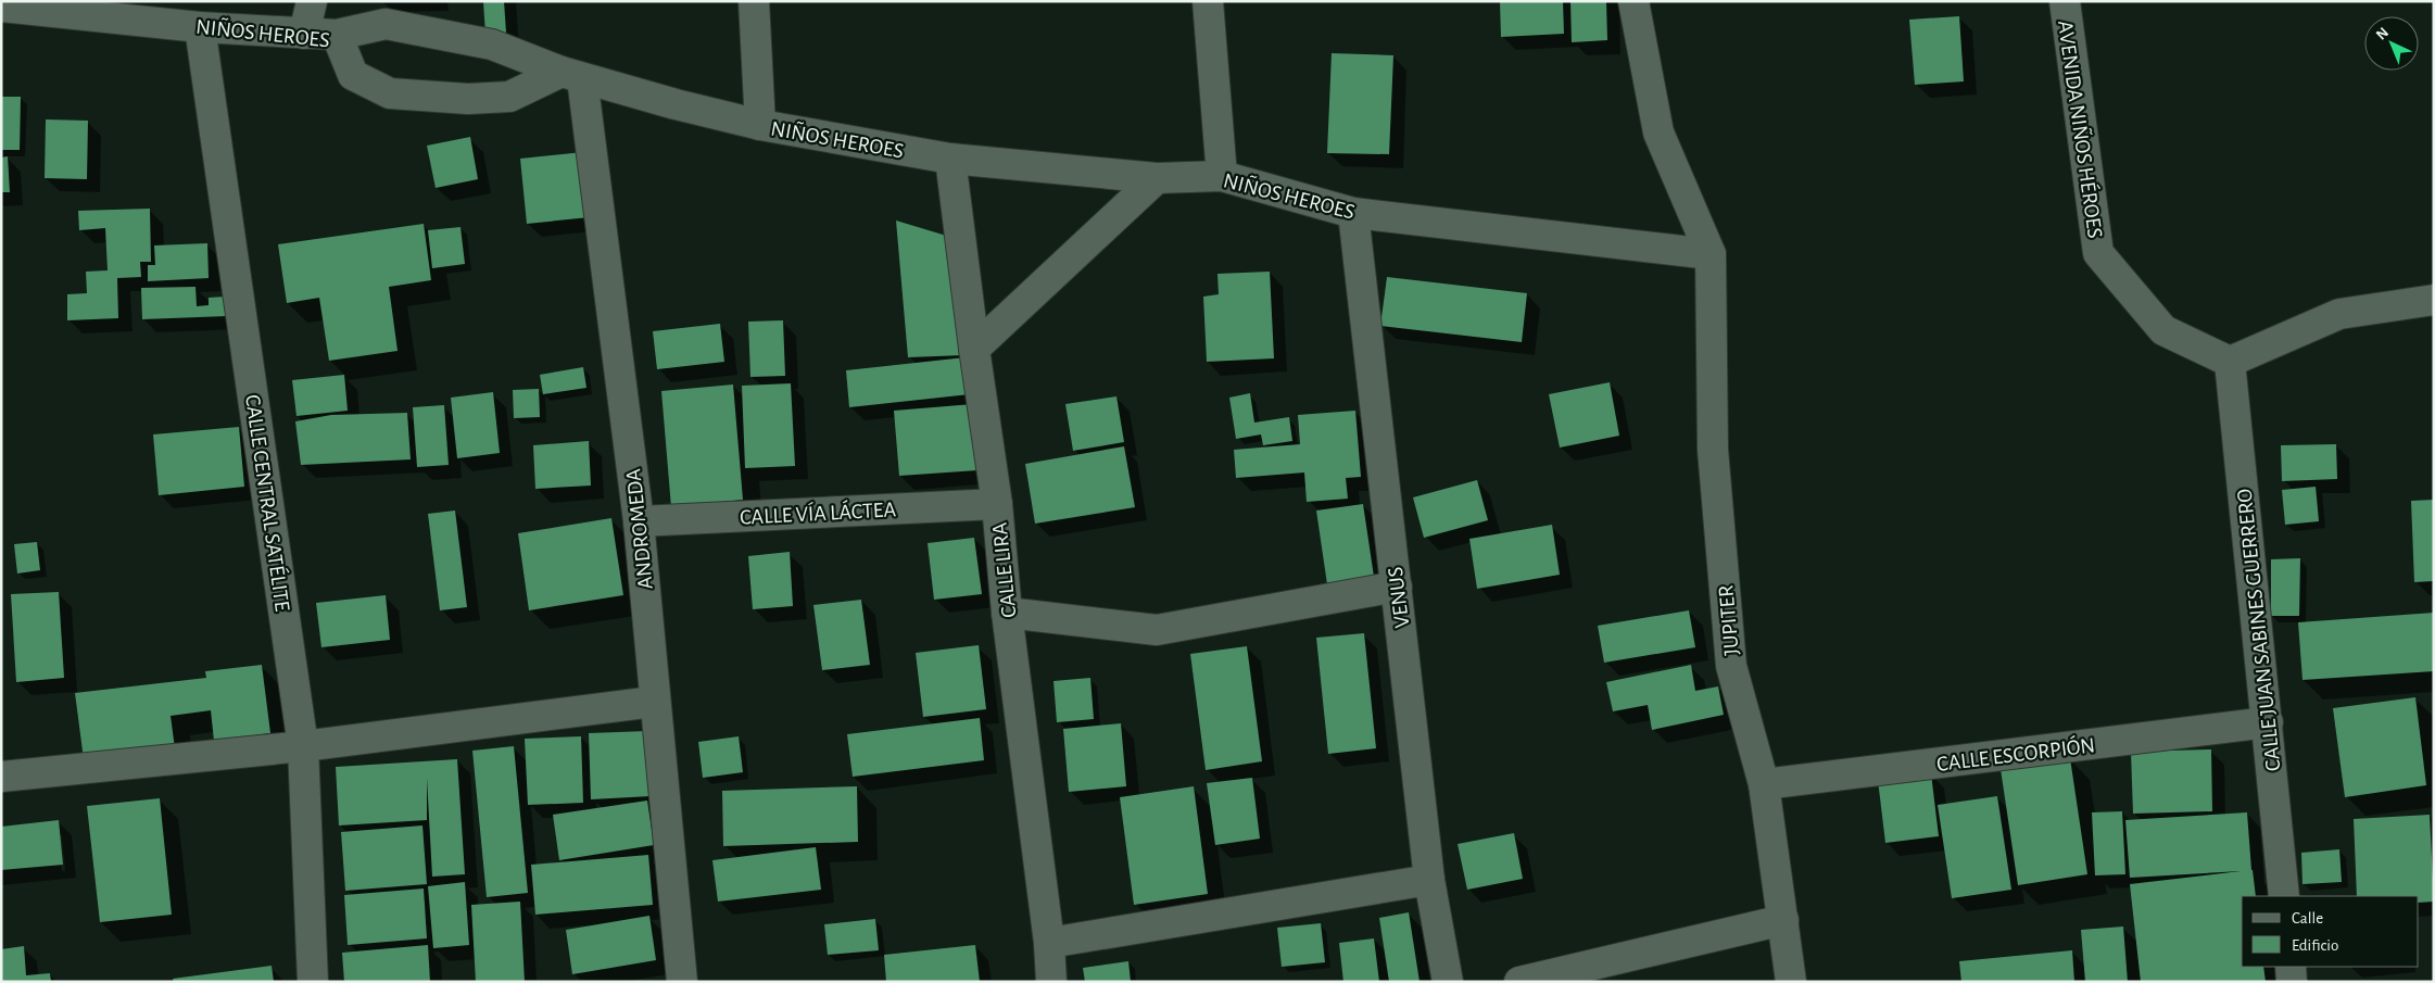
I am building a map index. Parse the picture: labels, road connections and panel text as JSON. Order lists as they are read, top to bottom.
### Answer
{
  "streets": {
    "street": [
      "NIÑOS HEROES",
      "AVENIDA NIÑOS HÉROES",
      "CALLE CENTRAL SATÉLITE",
      "CALLE VÍA LÁCTEA",
      "ANDROMEDA",
      "CALLE LIRA",
      "VENUS",
      "JUPITER",
      "CALLE JUAN SABINES GUERRERO",
      "CALLE ESCORPIÓN"
    ]
  },
  "crossings": [
    ["NIÑOS HEROES", "CALLE CENTRAL SATÉLITE"],
    ["NIÑOS HEROES", "ANDROMEDA"],
    ["NIÑOS HEROES", "CALLE LIRA"],
    ["NIÑOS HEROES", "VENUS"],
    ["NIÑOS HEROES", "JUPITER"],
    ["AVENIDA NIÑOS HÉROES", "CALLE JUAN SABINES GUERRERO"],
    ["CALLE VÍA LÁCTEA", "ANDROMEDA"],
    ["CALLE VÍA LÁCTEA", "CALLE LIRA"],
    ["JUPITER", "CALLE ESCORPIÓN"],
    ["CALLE JUAN SABINES GUERRERO", "CALLE ESCORPIÓN"]
  ],
  "legend": ["Calle", "Edificio"],
  "north": "top left"
}
